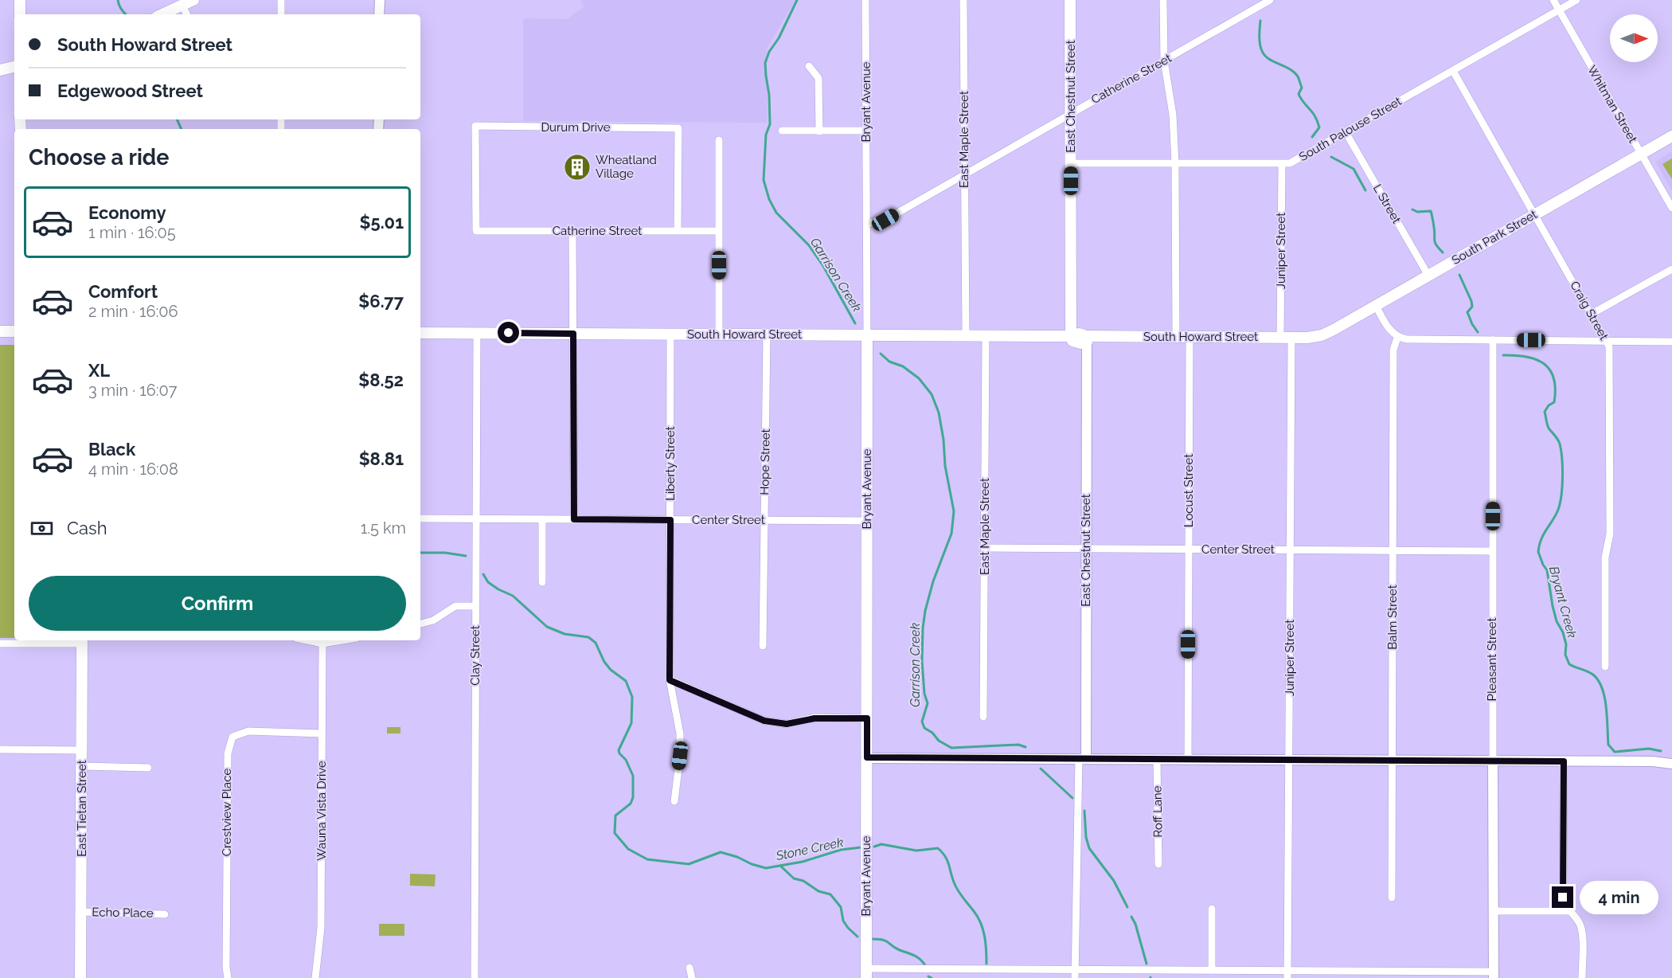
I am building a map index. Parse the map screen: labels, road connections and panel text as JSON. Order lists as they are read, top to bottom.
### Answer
{
  "streets": {
    "main road": [
      "East Chestnut Street",
      "Bryant Avenue",
      "South Park Street",
      "South Howard Street",
      "East Tietan Street"
    ],
    "street": [
      "Catherine Street",
      "Whitman Street",
      "Durum Drive",
      "South Palouse Street",
      "East Maple Street",
      "L Street",
      "Juniper Street",
      "Craig Street",
      "Hope Street",
      "Liberty Street",
      "Locust Street",
      "Center Street",
      "Balm Street",
      "Clay Street",
      "Pleasant Street",
      "Wauna Vista Drive",
      "Roff Lane",
      "Crestview Place",
      "Echo Place"
    ]
  },
  "crossings": [
    ["Catherine Street", "East Chestnut Street"],
    ["Catherine Street", "Bryant Avenue"],
    ["Catherine Street", "Durum Drive"],
    ["Catherine Street", "East Maple Street"],
    ["East Chestnut Street", "South Palouse Street"],
    ["East Chestnut Street", "South Howard Street"],
    ["East Chestnut Street", "Center Street"],
    ["Bryant Avenue", "South Howard Street"],
    ["Bryant Avenue", "Center Street"],
    ["Whitman Street", "South Palouse Street"],
    ["Whitman Street", "South Park Street"],
    ["South Palouse Street", "L Street"],
    ["South Palouse Street", "Juniper Street"],
    ["South Palouse Street", "Craig Street"],
    ["East Maple Street", "South Howard Street"],
    ["East Maple Street", "Center Street"],
    ["L Street", "South Park Street"],
    ["South Park Street", "Craig Street"],
    ["South Park Street", "South Howard Street"],
    ["Juniper Street", "South Howard Street"],
    ["Juniper Street", "Center Street"],
    ["South Howard Street", "Hope Street"],
    ["South Howard Street", "Liberty Street"],
    ["South Howard Street", "Locust Street"],
    ["South Howard Street", "Clay Street"],
    ["Hope Street", "Center Street"],
    ["Liberty Street", "Center Street"],
    ["Locust Street", "Center Street"],
    ["Center Street", "Balm Street"],
    ["Center Street", "Clay Street"],
    ["Center Street", "Pleasant Street"],
    ["East Tietan Street", "Echo Place"],
    ["Wauna Vista Drive", "Crestview Place"]
  ],
  "water": ["Garrison Creek", "Bryant Creek", "Stone Creek"],
  "places": {
    "building": ["Wheatland Village"]
  },
  "north": "right",
  "page": {
    "banner": ["South Howard Street", "Edgewood Street"],
    "heading": "Choose a ride",
    "list": [
      {
        "name": "Economy",
        "note": "1 min · 16:05",
        "value": "$5.01"
      },
      {
        "name": "Comfort",
        "note": "2 min · 16:06",
        "value": "$6.77"
      },
      {
        "name": "XL",
        "note": "3 min · 16:07",
        "value": "$8.52"
      },
      {
        "name": "Black",
        "note": "4 min · 16:08",
        "value": "$8.81"
      }
    ],
    "pay": ["Cash", "1.5 km"],
    "buttons": "Confirm",
    "bubble": "4 min"
  }
}
